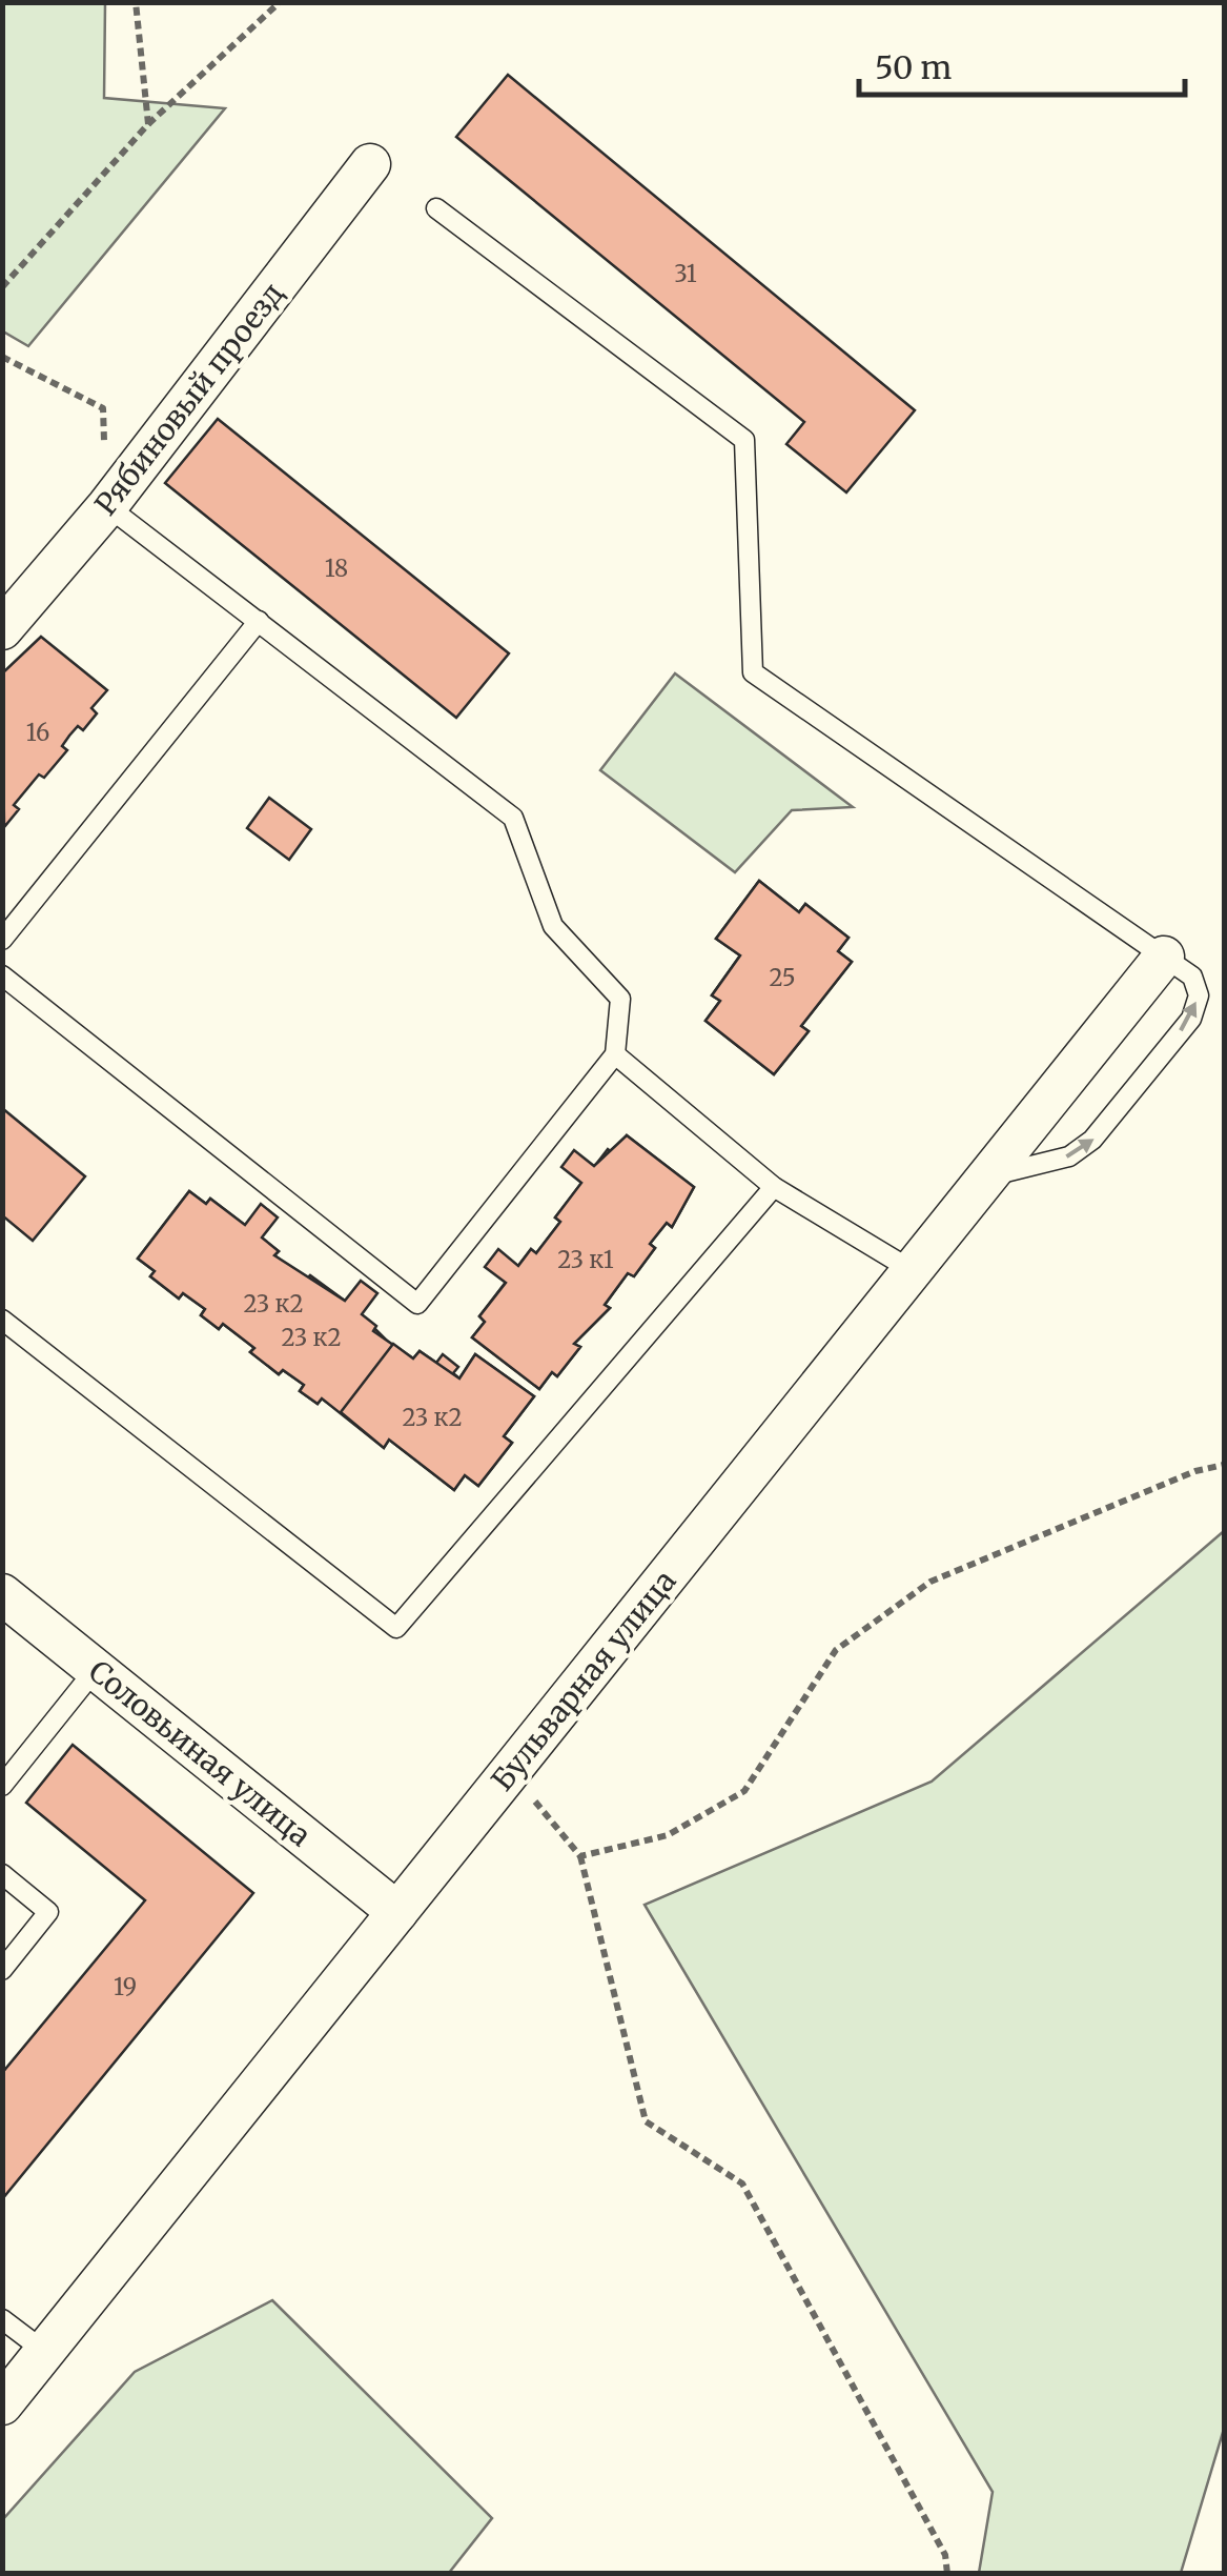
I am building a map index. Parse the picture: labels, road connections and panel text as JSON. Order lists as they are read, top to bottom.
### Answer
{
  "streets": {
    "street": ["Рябиновый проезд", "Бульварная улица", "Соловьиная улица"]
  },
  "crossings": [
    ["Бульварная улица", "Соловьиная улица"]
  ],
  "house_numbers": [
    "31",
    "18",
    "16",
    "25",
    "23 к1",
    "23 к2",
    "23 к2",
    "23 к2",
    "19"
  ],
  "scale_bar": "50 m"
}
